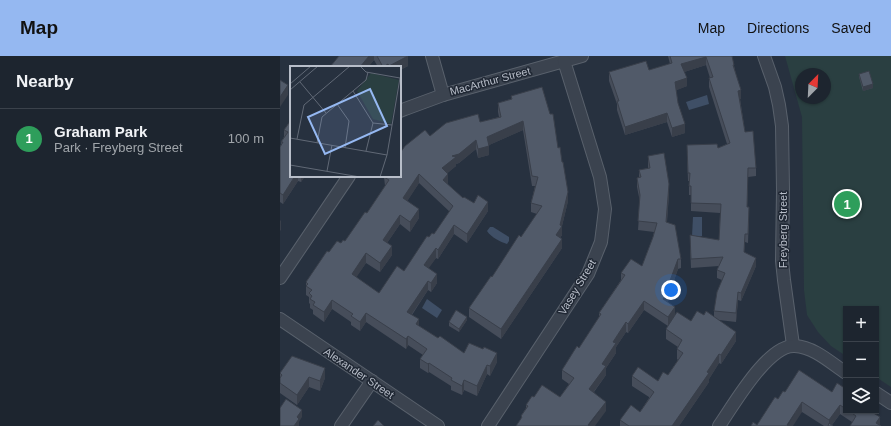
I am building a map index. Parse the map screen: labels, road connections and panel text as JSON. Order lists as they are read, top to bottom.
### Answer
{
  "streets": {
    "street": [
      "MacArthur Street",
      "Freyberg Street",
      "Vasey Street",
      "Alexander Street"
    ]
  },
  "crossings": [
    ["MacArthur Street", "Vasey Street"]
  ],
  "north": "top right",
  "page": {
    "header": "Map",
    "nav": ["Map", "Directions", "Saved"],
    "heading": "Nearby",
    "list": [
      {
        "mark": "1",
        "name": "Graham Park",
        "note": "Park · Freyberg Street",
        "value": "100 m"
      }
    ],
    "pins": "1",
    "map_buttons": ["+", "−"]
  }
}
